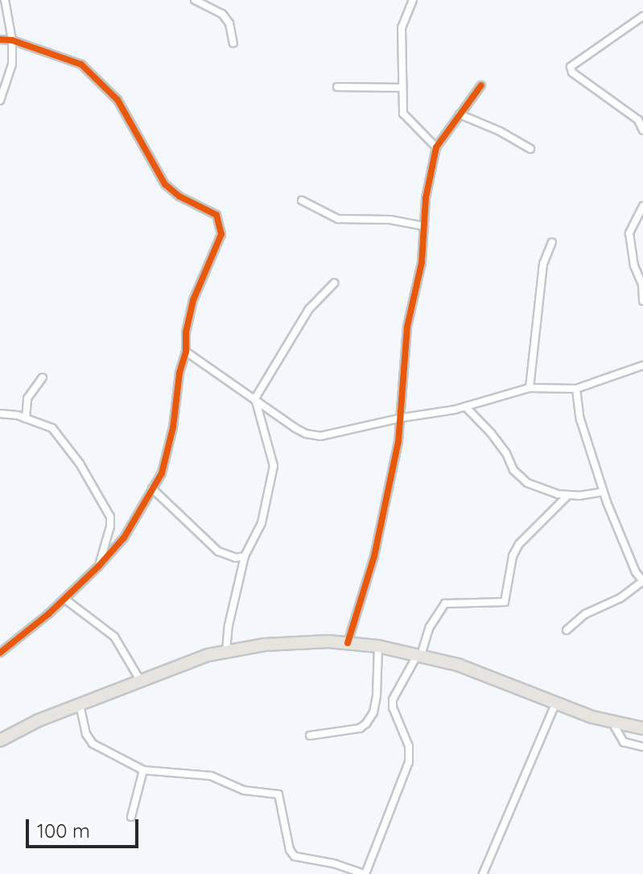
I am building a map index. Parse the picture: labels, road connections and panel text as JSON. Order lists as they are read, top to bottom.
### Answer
{
  "scale_bar": "100 m"
}
